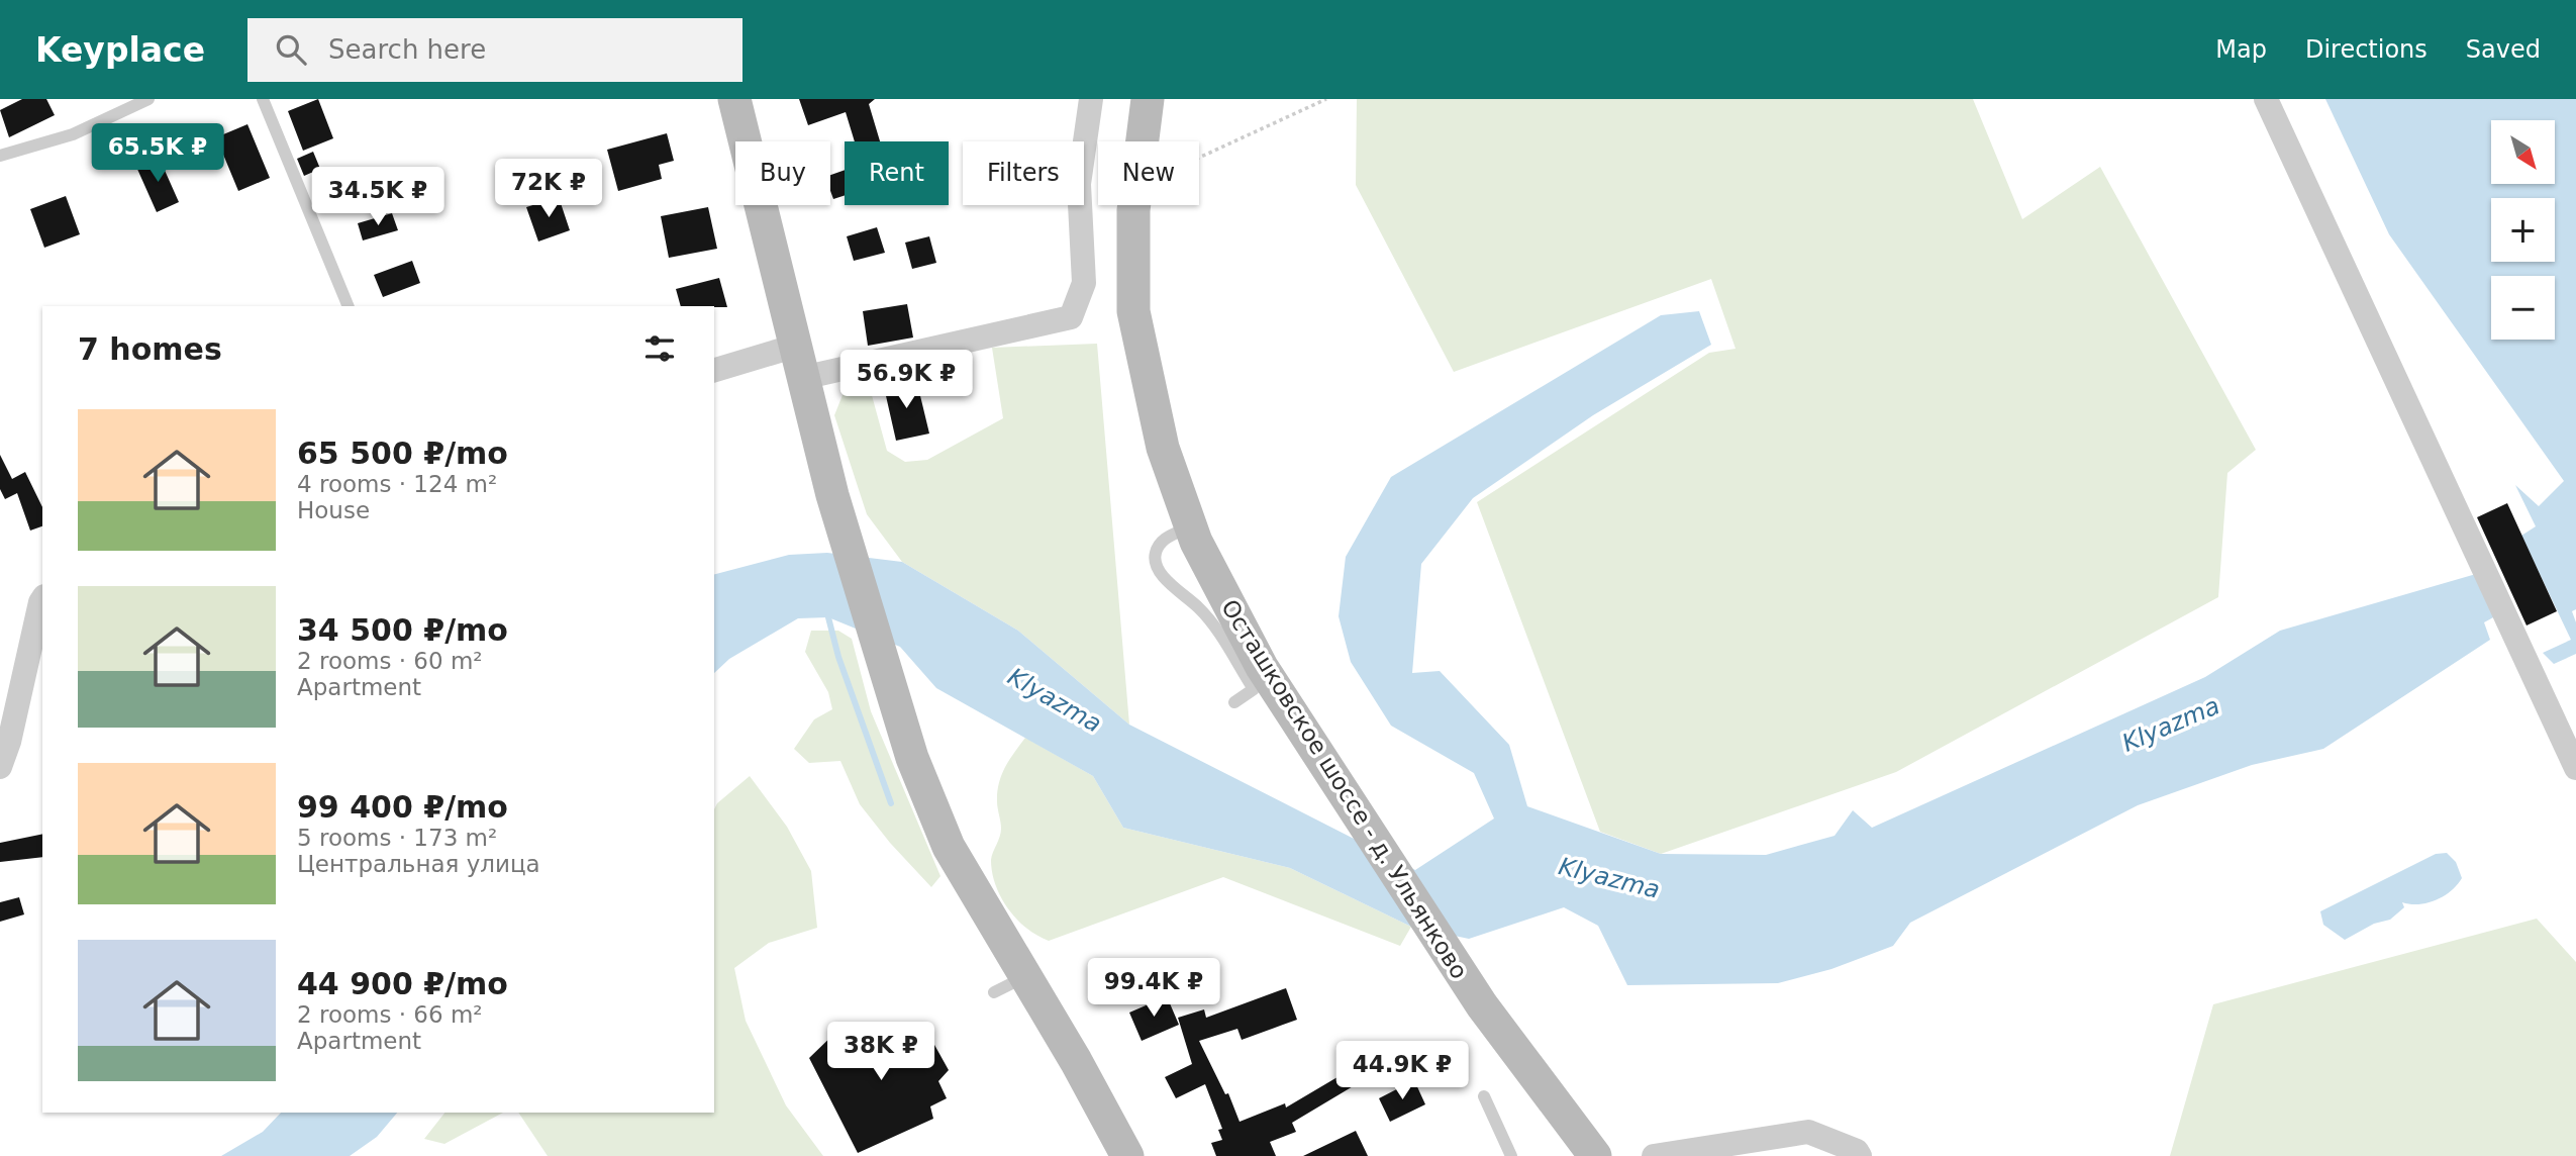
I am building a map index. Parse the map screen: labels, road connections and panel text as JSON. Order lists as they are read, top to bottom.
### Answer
{
  "streets": {
    "street": ["Осташковское шоссе - д. Ульянково"]
  },
  "water": ["Klyazma"],
  "north": "bottom right",
  "page": {
    "header": "Keyplace",
    "search": "Search here",
    "nav": ["Map", "Directions", "Saved"],
    "map_buttons": ["+", "−"],
    "price": [
      "65.5K ₽",
      "72K ₽",
      "34.5K ₽",
      "56.9K ₽",
      "99.4K ₽",
      "38K ₽",
      "44.9K ₽"
    ],
    "chip": [
      "Buy",
      "Rent",
      "Filters",
      "New"
    ],
    "heading": "7 homes",
    "list": [
      {
        "name": "65 500 ₽/mo",
        "note": "4 rooms · 124 m² · House"
      },
      {
        "name": "34 500 ₽/mo",
        "note": "2 rooms · 60 m² · Apartment"
      },
      {
        "name": "99 400 ₽/mo",
        "note": "5 rooms · 173 m² · Центральная улица"
      },
      {
        "name": "44 900 ₽/mo",
        "note": "2 rooms · 66 m² · Apartment"
      }
    ]
  }
}
